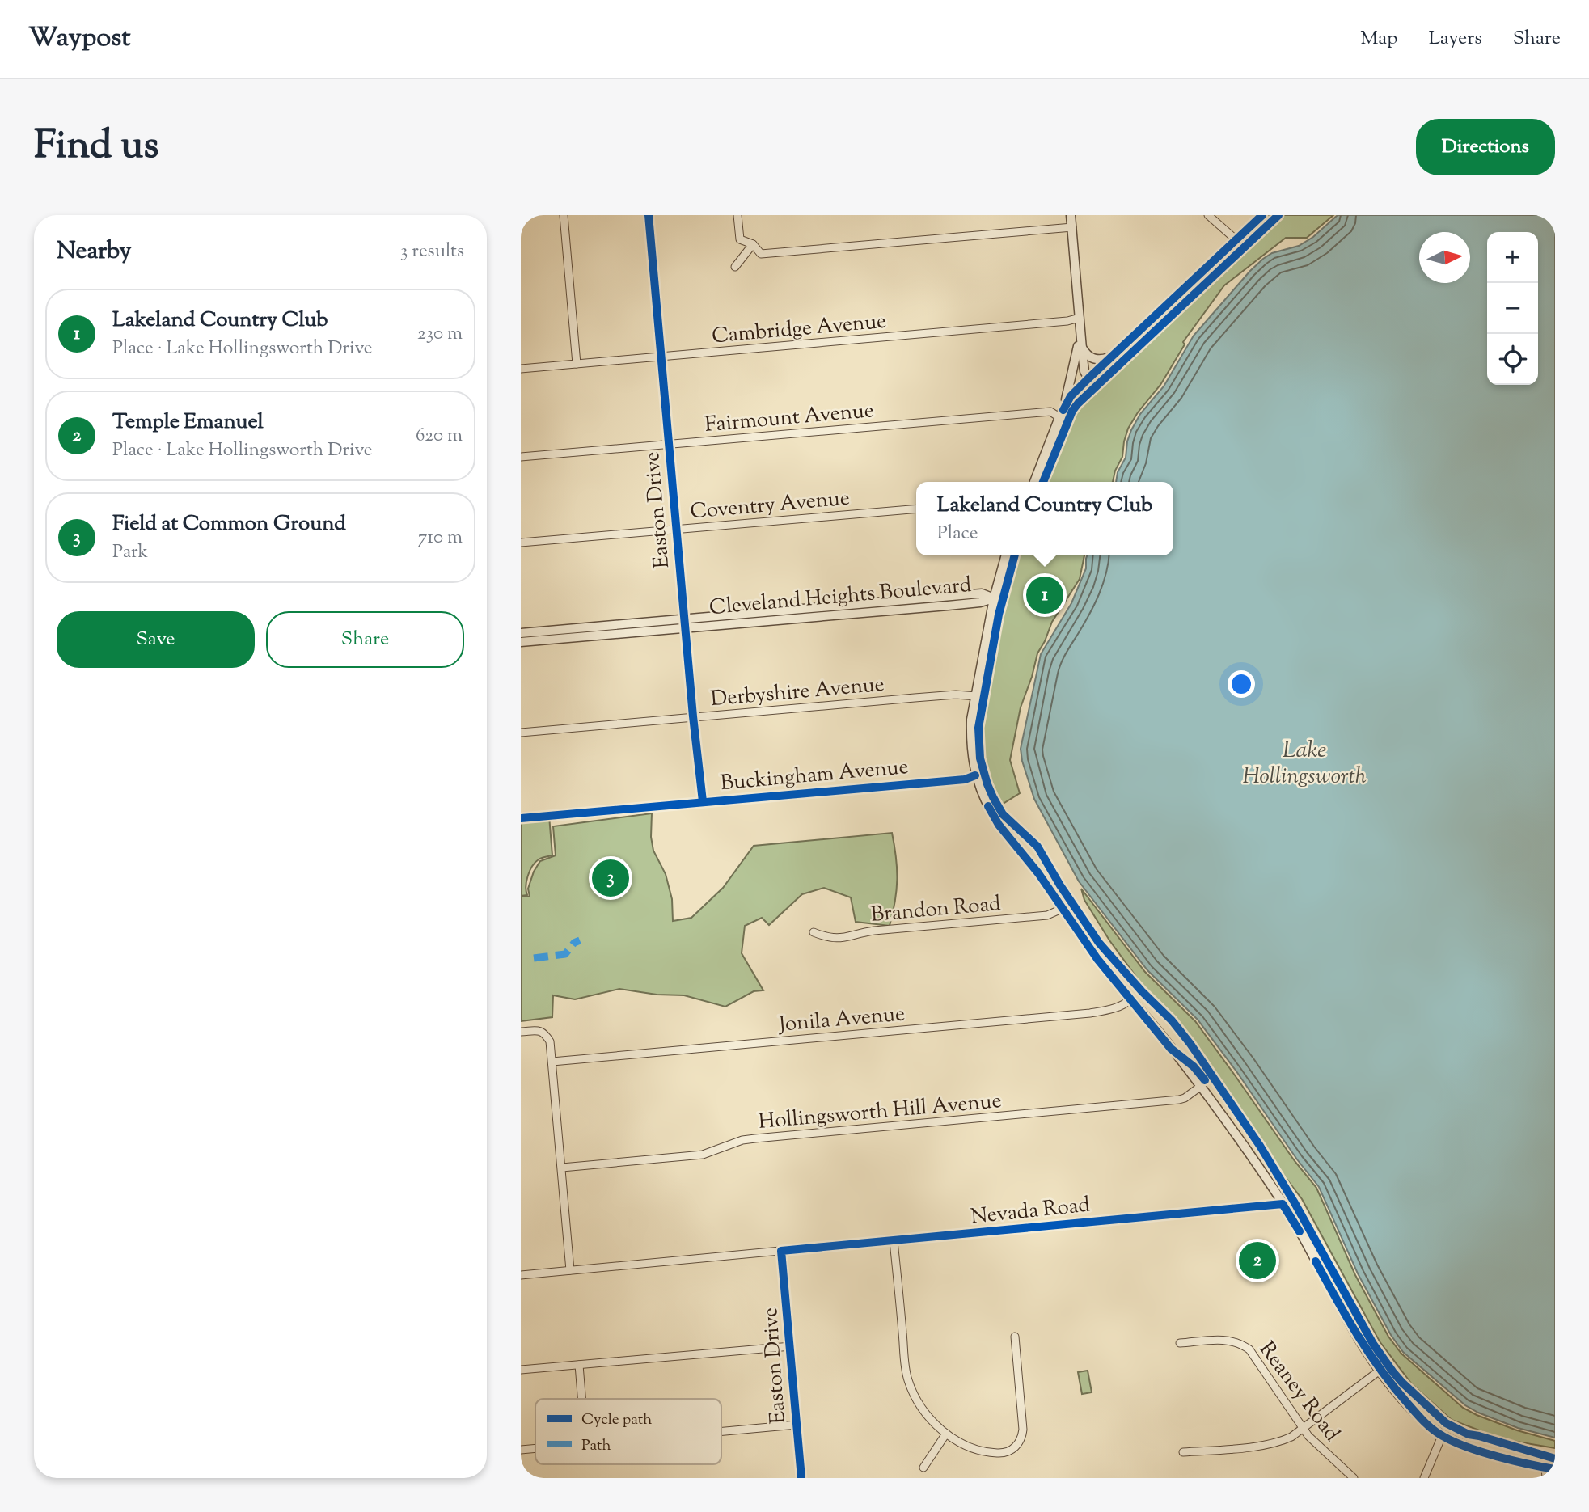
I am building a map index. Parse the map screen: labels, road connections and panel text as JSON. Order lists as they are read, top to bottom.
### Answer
{
  "streets": {
    "street": [
      "Cambridge Avenue",
      "Fairmount Avenue",
      "Coventry Avenue",
      "Easton Drive",
      "Cleveland Heights Boulevard",
      "Derbyshire Avenue",
      "Buckingham Avenue",
      "Brandon Road",
      "Jonila Avenue",
      "Hollingsworth Hill Avenue",
      "Nevada Road",
      "Reaney Road"
    ]
  },
  "crossings": [
    ["Cambridge Avenue", "Easton Drive"],
    ["Fairmount Avenue", "Easton Drive"],
    ["Coventry Avenue", "Easton Drive"],
    ["Easton Drive", "Cleveland Heights Boulevard"],
    ["Easton Drive", "Derbyshire Avenue"],
    ["Easton Drive", "Buckingham Avenue"],
    ["Easton Drive", "Nevada Road"]
  ],
  "water": ["Lake Hollingsworth"],
  "legend": ["Cycle path", "Path"],
  "north": "right",
  "page": {
    "header": "Waypost",
    "nav": ["Map", "Layers", "Share"],
    "title": "Find us",
    "buttons": [
      "Directions",
      ["Save", "Share"]
    ],
    "heading": ["Nearby", "3 results"],
    "map_buttons": ["+", "−"],
    "list": [
      {
        "mark": "1",
        "name": "Lakeland Country Club",
        "note": "Place · Lake Hollingsworth Drive",
        "value": "230 m"
      },
      {
        "mark": "2",
        "name": "Temple Emanuel",
        "note": "Place · Lake Hollingsworth Drive",
        "value": "620 m"
      },
      {
        "mark": "3",
        "name": "Field at Common Ground",
        "note": "Park",
        "value": "710 m"
      }
    ],
    "popup": ["Lakeland Country Club", "Place"],
    "pins": ["1", "3", "2"]
  }
}
